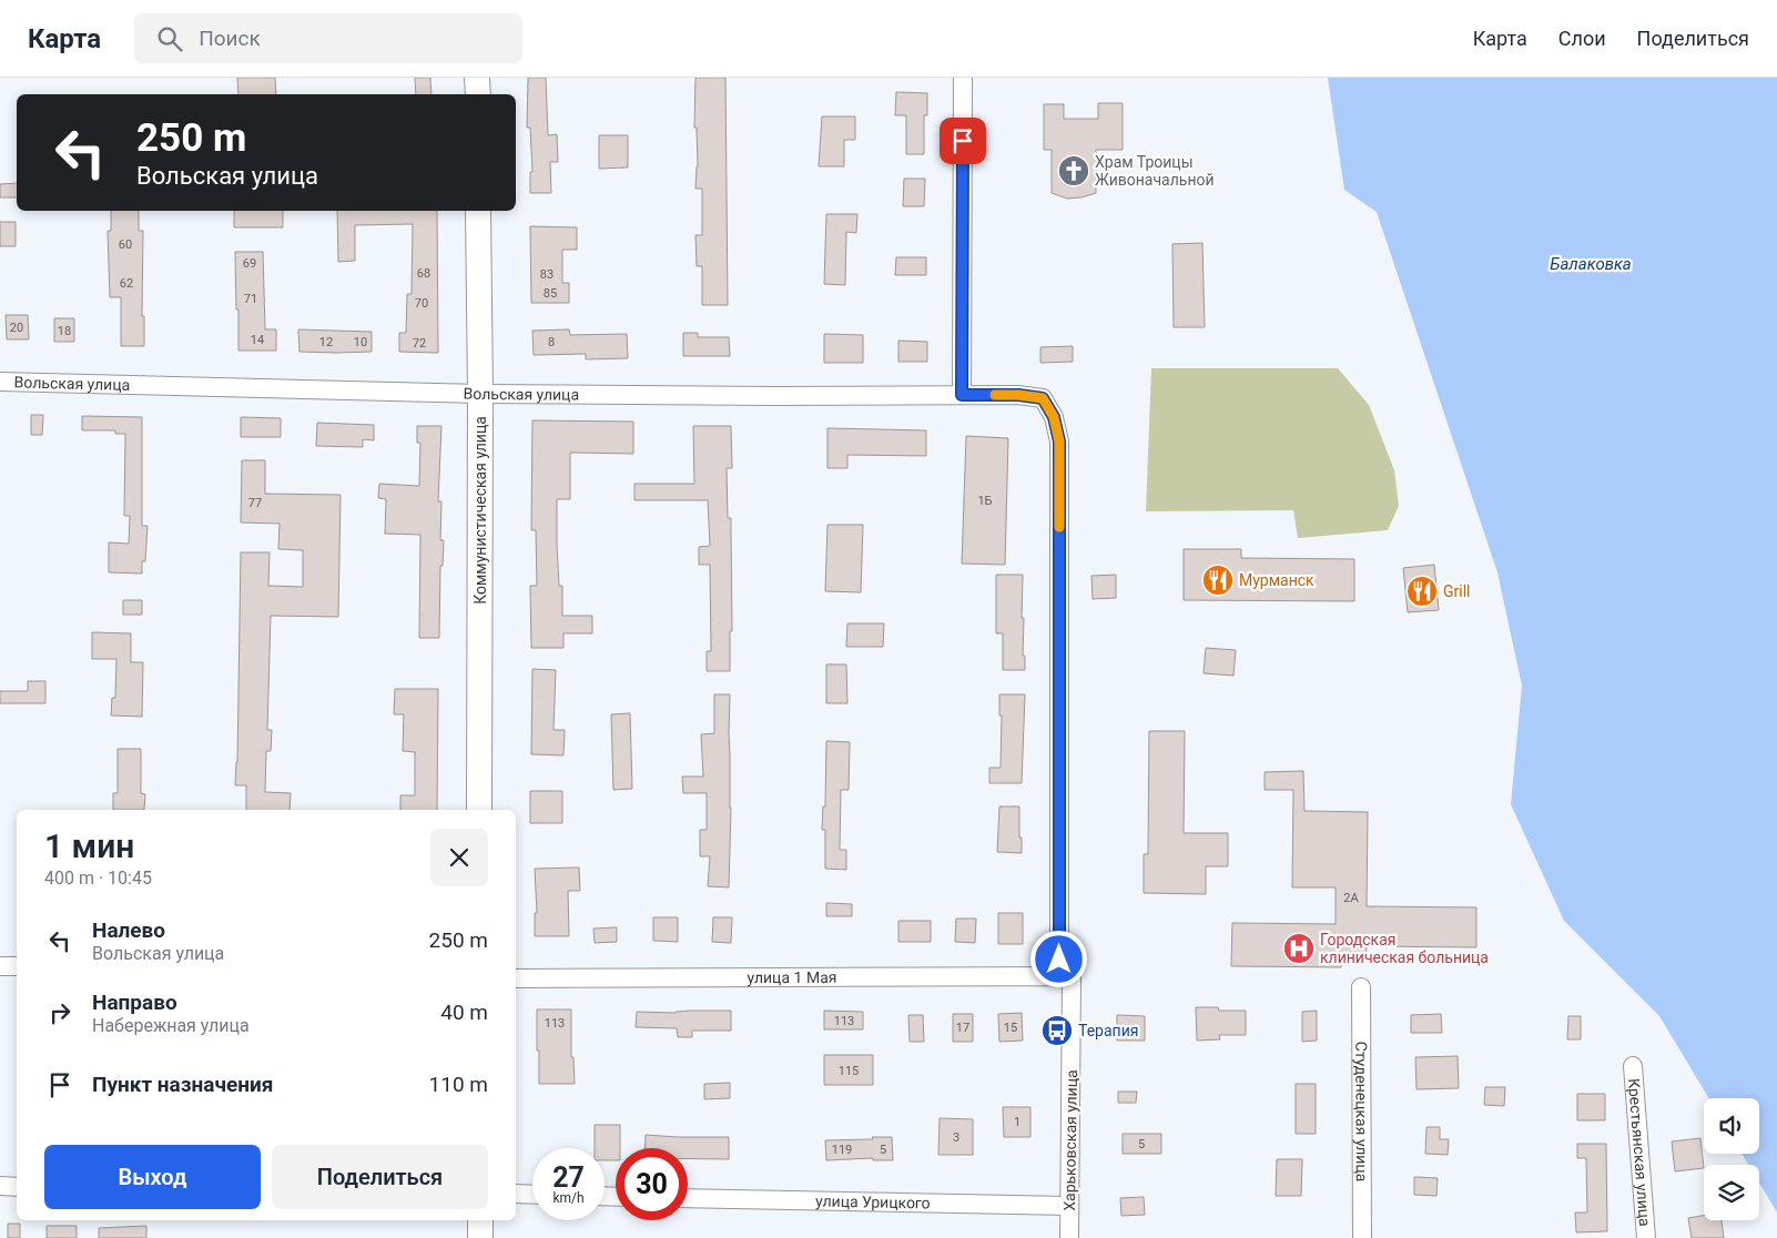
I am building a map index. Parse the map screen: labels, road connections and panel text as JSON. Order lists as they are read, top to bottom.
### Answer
{
  "streets": {
    "main road": ["Коммунистическая улица"],
    "street": [
      "Вольская улица",
      "улица 1 Мая",
      "Студенецкая улица",
      "Харьковская улица",
      "Крестьянская улица",
      "улица Урицкого"
    ]
  },
  "crossings": [
    ["Вольская улица", "Коммунистическая улица"],
    ["Вольская улица", "Харьковская улица"],
    ["улица 1 Мая", "Харьковская улица"],
    ["Харьковская улица", "улица Урицкого"]
  ],
  "water": ["Балаковка"],
  "places": {
    "church": ["Храм Троицы Живоначальной"],
    "restaurant": ["Мурманск", "Grill"],
    "hospital": ["Городская клиническая больница"],
    "bus stop": ["Терапия"]
  },
  "house_numbers": [
    "60",
    "69",
    "68",
    "83",
    "62",
    "85",
    "71",
    "70",
    "20",
    "18",
    "14",
    "12",
    "10",
    "8",
    "72",
    "1Б",
    "77",
    "2А",
    "113",
    "113",
    "17",
    "15",
    "115",
    "1",
    "3",
    "5",
    "119",
    "5"
  ],
  "page": {
    "header": "Карта",
    "search": "Поиск",
    "nav": ["Карта", "Слои", "Поделиться"],
    "turn": ["250 m", "Вольская улица"],
    "heading": ["1 мин", "400 m · 10:45"],
    "list": [
      {
        "name": "Налево",
        "note": "Вольская улица",
        "value": "250 m"
      },
      {
        "name": "Направо",
        "note": "Набережная улица",
        "value": "40 m"
      },
      {
        "name": "Пункт назначения",
        "value": "110 m"
      }
    ],
    "buttons": ["Выход", "Поделиться"],
    "speed": "27 km/h",
    "limit": "30"
  }
}
